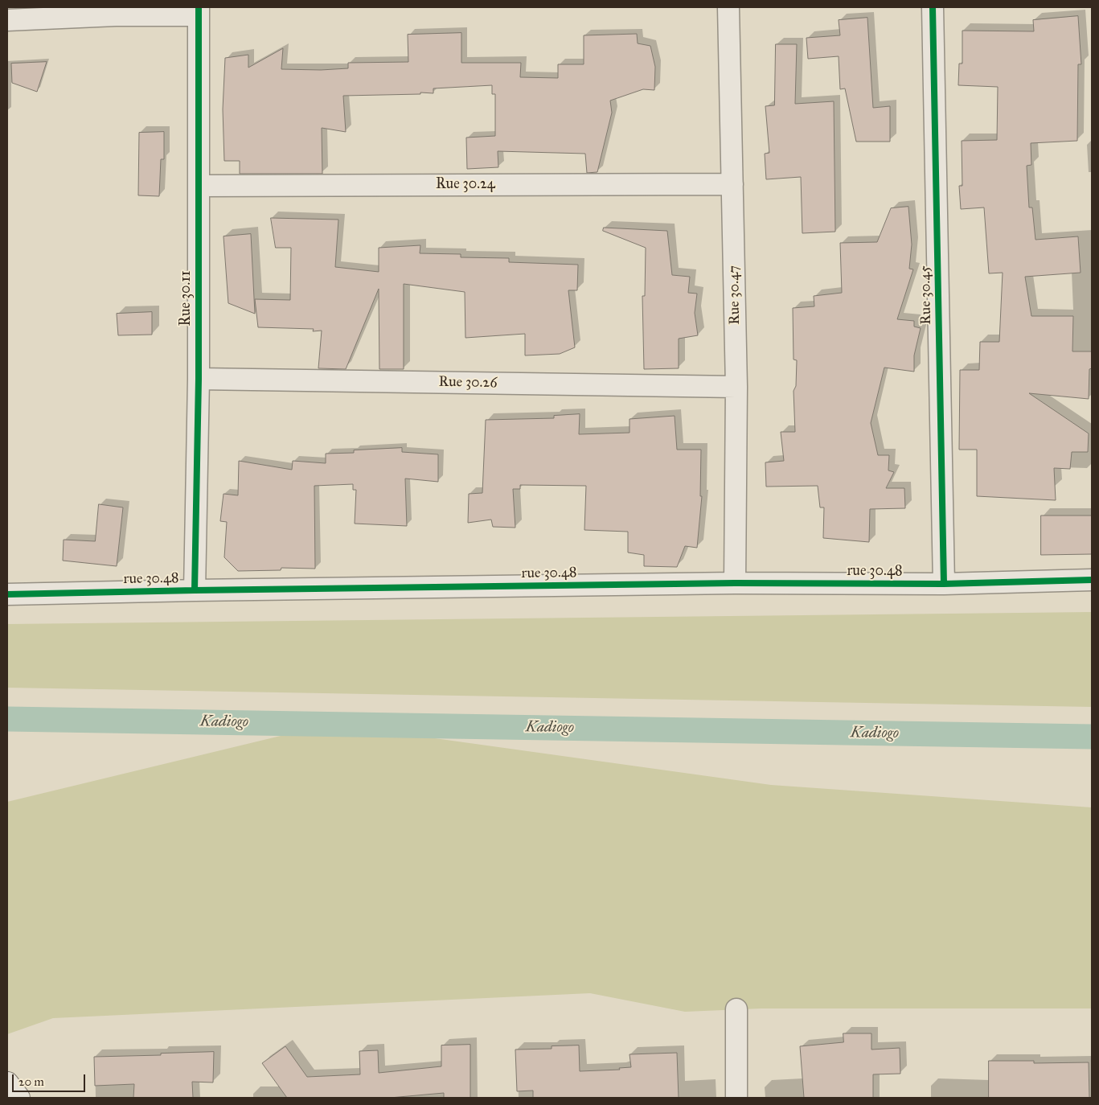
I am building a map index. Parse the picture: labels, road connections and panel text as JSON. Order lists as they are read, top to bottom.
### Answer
{
  "streets": {
    "street": [
      "Rue 30.24",
      "Rue 30.47",
      "Rue 30.45",
      "Rue 30.11",
      "Rue 30.26",
      "rue 30.48"
    ]
  },
  "crossings": [
    ["Rue 30.24", "Rue 30.47"],
    ["Rue 30.24", "Rue 30.11"],
    ["Rue 30.47", "Rue 30.26"],
    ["Rue 30.47", "rue 30.48"],
    ["Rue 30.45", "rue 30.48"],
    ["Rue 30.11", "Rue 30.26"],
    ["Rue 30.11", "rue 30.48"]
  ],
  "water": ["Kadiogo"],
  "scale_bar": "20 m"
}
